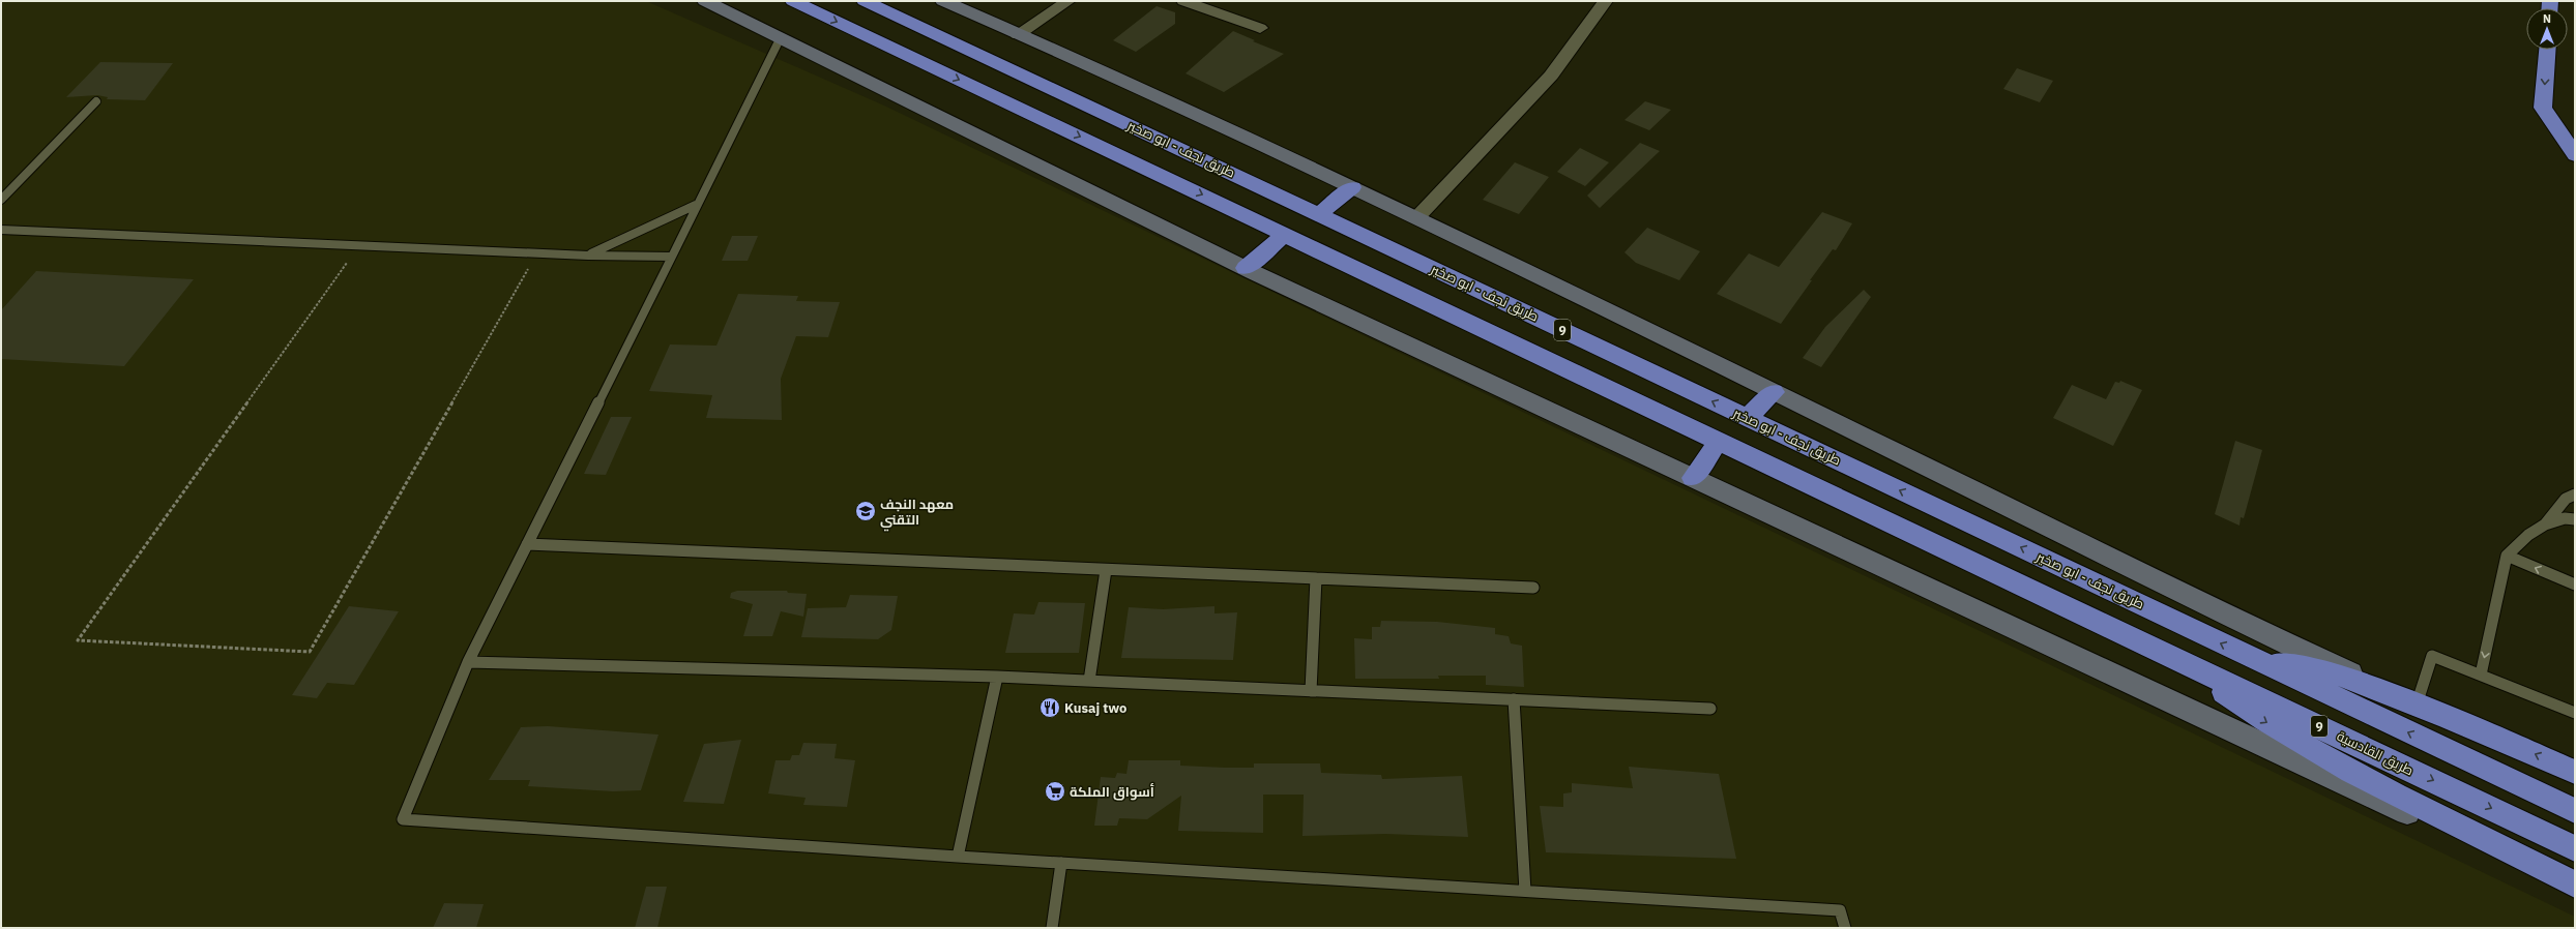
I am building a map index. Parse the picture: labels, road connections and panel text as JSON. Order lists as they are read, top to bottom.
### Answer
{
  "streets": {
    "highway": ["طريق نجف - ابو صخير", "9", "طريق القادسية"]
  },
  "crossings": [
    ["طريق نجف - ابو صخير", "9"],
    ["9", "طريق القادسية"]
  ],
  "places": {
    "school or university": ["معهد النجف التقني"],
    "restaurant": ["Kusaj two"],
    "supermarket": ["أسواق الملكة"]
  },
  "north": "top"
}
